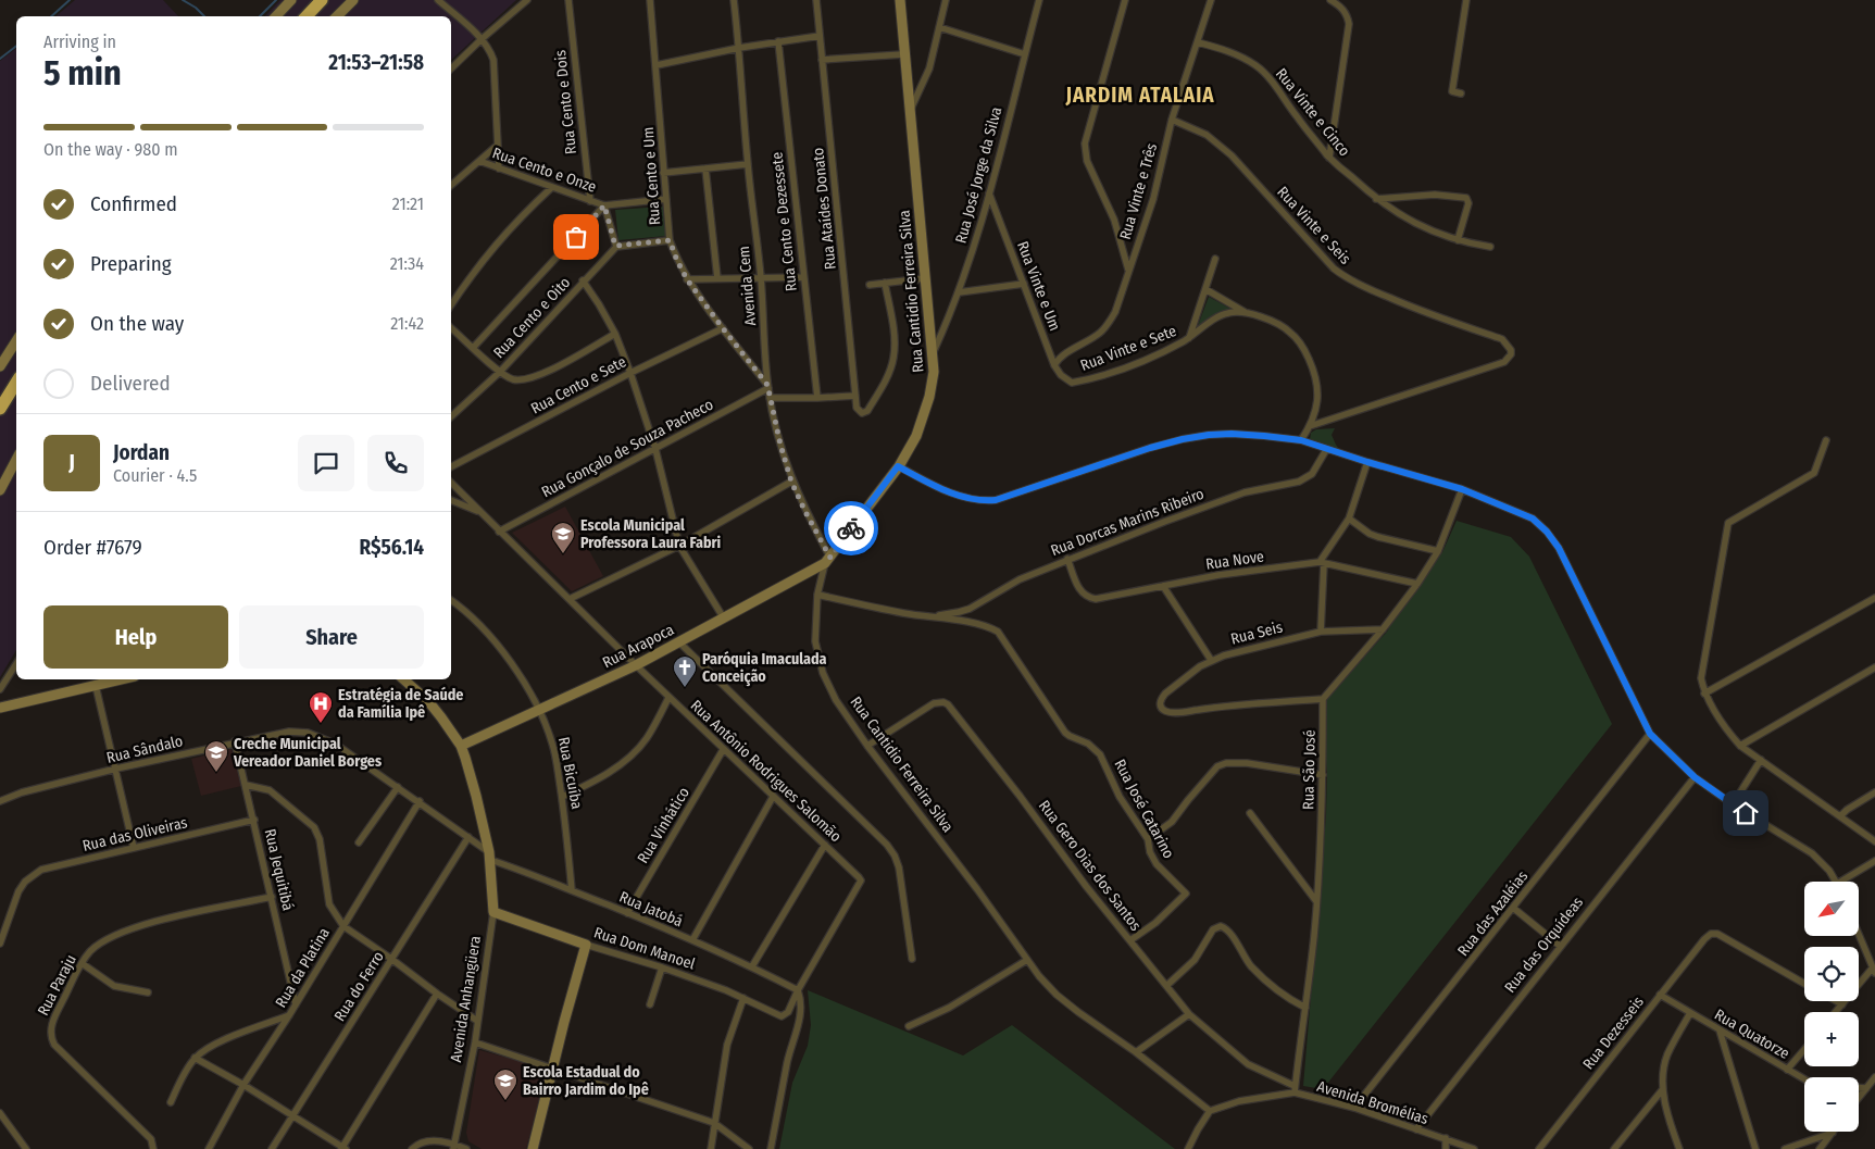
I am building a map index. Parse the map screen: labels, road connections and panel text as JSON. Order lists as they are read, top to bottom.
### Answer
{
  "streets": {
    "street": [
      "Rua Cento e Dois",
      "Rua Vinte e Cinco",
      "Rua Cento e Onze",
      "Rua José Jorge da Silva",
      "Rua Cento e Um",
      "Rua Vinte e Três",
      "Rua Ataídes Donato",
      "Rua Cento e Dezessete",
      "Rua Vinte e Seis",
      "Avenida Cem",
      "Rua Vinte e Um",
      "Rua Cantidio Ferreira Silva",
      "Rua Cento e Oito",
      "Rua Vinte e Sete",
      "Rua Cento e Sete",
      "Rua Gonçalo de Souza Pacheco",
      "Rua Dorcas Marins Ribeiro",
      "Rua Nove",
      "Rua Seis",
      "Rua Arapoca",
      "Rua Sândalo",
      "Rua São José",
      "Rua Antônio Rodrigues Salomão",
      "Rua Bicuíba",
      "Rua José Catarino",
      "Rua Vinhático",
      "Rua das Oliveiras",
      "Rua Gero Dias dos Santos",
      "Rua Jequitibá",
      "Rua Jatobá",
      "Rua das Azaléias",
      "Rua das Orquídeas",
      "Rua Dom Manoel",
      "Rua da Platina",
      "Rua Paraju",
      "Rua do Ferro",
      "Avenida Anhangüera",
      "Rua Dezesseis",
      "Rua Quatorze",
      "Avenida Bromélias"
    ]
  },
  "crossings": [
    ["Rua Cento e Dois", "Rua Cento e Onze"],
    ["Rua Vinte e Cinco", "Rua Vinte e Três"],
    ["Rua Cento e Onze", "Rua Cento e Um"],
    ["Rua José Jorge da Silva", "Rua Vinte e Um"],
    ["Rua José Jorge da Silva", "Rua Cantidio Ferreira Silva"],
    ["Rua Cento e Um", "Avenida Cem"],
    ["Rua Cento e Um", "Rua Cento e Sete"],
    ["Rua Cento e Um", "Rua Gonçalo de Souza Pacheco"],
    ["Rua Vinte e Três", "Rua Vinte e Seis"],
    ["Rua Vinte e Três", "Rua Vinte e Um"],
    ["Avenida Cem", "Rua Cantidio Ferreira Silva"],
    ["Avenida Cem", "Rua Gonçalo de Souza Pacheco"],
    ["Avenida Cem", "Rua Arapoca"],
    ["Rua Vinte e Um", "Rua Vinte e Sete"],
    ["Rua Cantidio Ferreira Silva", "Rua Arapoca"],
    ["Rua Cantidio Ferreira Silva", "Rua Gero Dias dos Santos"],
    ["Rua Cantidio Ferreira Silva", "Avenida Bromélias"],
    ["Rua Gonçalo de Souza Pacheco", "Rua Antônio Rodrigues Salomão"],
    ["Rua Dorcas Marins Ribeiro", "Rua Nove"],
    ["Rua Dorcas Marins Ribeiro", "Rua José Catarino"],
    ["Rua Seis", "Rua São José"],
    ["Rua Arapoca", "Rua Antônio Rodrigues Salomão"],
    ["Rua Arapoca", "Rua Bicuíba"],
    ["Rua Arapoca", "Avenida Anhangüera"],
    ["Rua Sândalo", "Rua Jequitibá"],
    ["Rua Sândalo", "Rua Jatobá"],
    ["Rua Sândalo", "Rua da Platina"],
    ["Rua Sândalo", "Rua do Ferro"],
    ["Rua Sândalo", "Avenida Anhangüera"],
    ["Rua São José", "Rua Gero Dias dos Santos"],
    ["Rua São José", "Avenida Bromélias"],
    ["Rua Antônio Rodrigues Salomão", "Rua Vinhático"],
    ["Rua Antônio Rodrigues Salomão", "Rua Jatobá"],
    ["Rua Antônio Rodrigues Salomão", "Rua Dom Manoel"],
    ["Rua Bicuíba", "Rua Jatobá"],
    ["Rua José Catarino", "Rua Gero Dias dos Santos"],
    ["Rua Vinhático", "Rua Jatobá"],
    ["Rua das Oliveiras", "Rua Jequitibá"],
    ["Rua Gero Dias dos Santos", "Avenida Bromélias"],
    ["Rua Jequitibá", "Rua da Platina"],
    ["Rua Jequitibá", "Rua Paraju"],
    ["Rua Jatobá", "Avenida Anhangüera"],
    ["Rua das Azaléias", "Avenida Bromélias"],
    ["Rua das Orquídeas", "Avenida Bromélias"],
    ["Rua Dom Manoel", "Avenida Anhangüera"],
    ["Rua Dezesseis", "Rua Quatorze"]
  ],
  "districts": ["JARDIM ATALAIA"],
  "places": {
    "school or university": ["Escola Municipal Professora Laura Fabri", "Creche Municipal Vereador Daniel Borges", "Escola Estadual do Bairro Jardim do Ipê"],
    "church": ["Paróquia Imaculada Conceição"],
    "hospital": ["Estratégia de Saúde da Família Ipê"]
  },
  "north": "bottom left",
  "page": {
    "heading": ["5 min", "Arriving in", "21:53–21:58"],
    "panel": [
      "Jordan",
      "Courier · 4.5",
      "Order #7679",
      "R$56.14"
    ],
    "bar": "On the way · 980 m",
    "list": [
      ["Confirmed", "21:21"],
      ["Preparing", "21:34"],
      ["On the way", "21:42"],
      "Delivered"
    ],
    "round": "J",
    "buttons": ["Help", "Share"],
    "map_buttons": ["+", "−"]
  }
}
